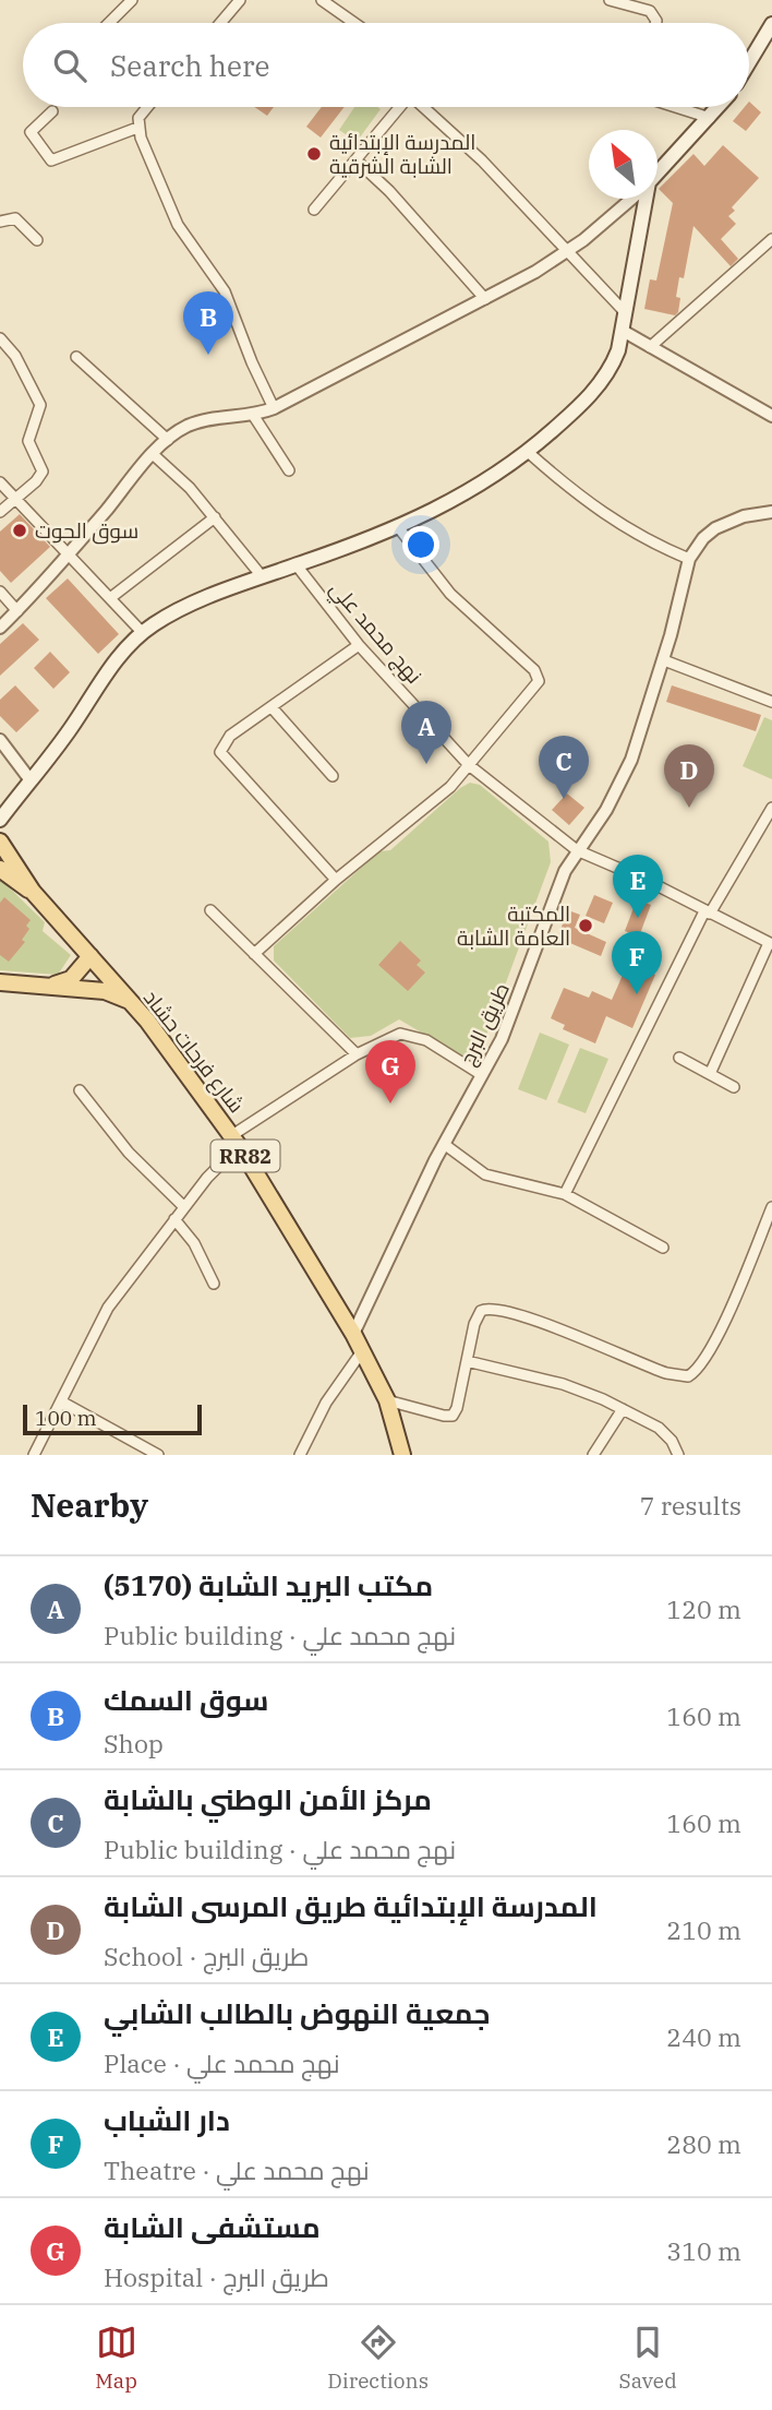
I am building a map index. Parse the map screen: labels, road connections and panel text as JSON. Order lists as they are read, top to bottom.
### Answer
{
  "streets": {
    "main road": ["شارع فرحات حشاد", "RR82"],
    "street": ["نهج محمد علي", "طريق البرج"]
  },
  "crossings": [
    ["نهج محمد علي", "طريق البرج"],
    ["طريق البرج", "شارع فرحات حشاد"]
  ],
  "places": ["المدرسة الإبتدائية الشابة الشرقية", "سوق الحوت", "المكتبة العامة الشابة"],
  "scale_bar": "100 m",
  "north": "top left",
  "page": {
    "search": "Search here",
    "pins": [
      "B",
      "A",
      "C",
      "D",
      "E",
      "F",
      "G"
    ],
    "scale": "100 m",
    "heading": ["Nearby", "7 results"],
    "list": [
      {
        "mark": "A",
        "name": "مكتب البريد الشابة (5170)",
        "note": "Public building · نهج محمد علي",
        "value": "120 m"
      },
      {
        "mark": "B",
        "name": "سوق السمك",
        "note": "Shop",
        "value": "160 m"
      },
      {
        "mark": "C",
        "name": "مركز الأمن الوطني بالشابة",
        "note": "Public building · نهج محمد علي",
        "value": "160 m"
      },
      {
        "mark": "D",
        "name": "المدرسة الإبتدائية طريق المرسى الشابة",
        "note": "School · طريق البرج",
        "value": "210 m"
      },
      {
        "mark": "E",
        "name": "جمعية النهوض بالطالب الشابي",
        "note": "Place · نهج محمد علي",
        "value": "240 m"
      },
      {
        "mark": "F",
        "name": "دار الشباب",
        "note": "Theatre · نهج محمد علي",
        "value": "280 m"
      },
      {
        "mark": "G",
        "name": "مستشفى الشابة",
        "note": "Hospital · طريق البرج",
        "value": "310 m"
      }
    ],
    "nav": ["Map", "Directions", "Saved"]
  }
}
